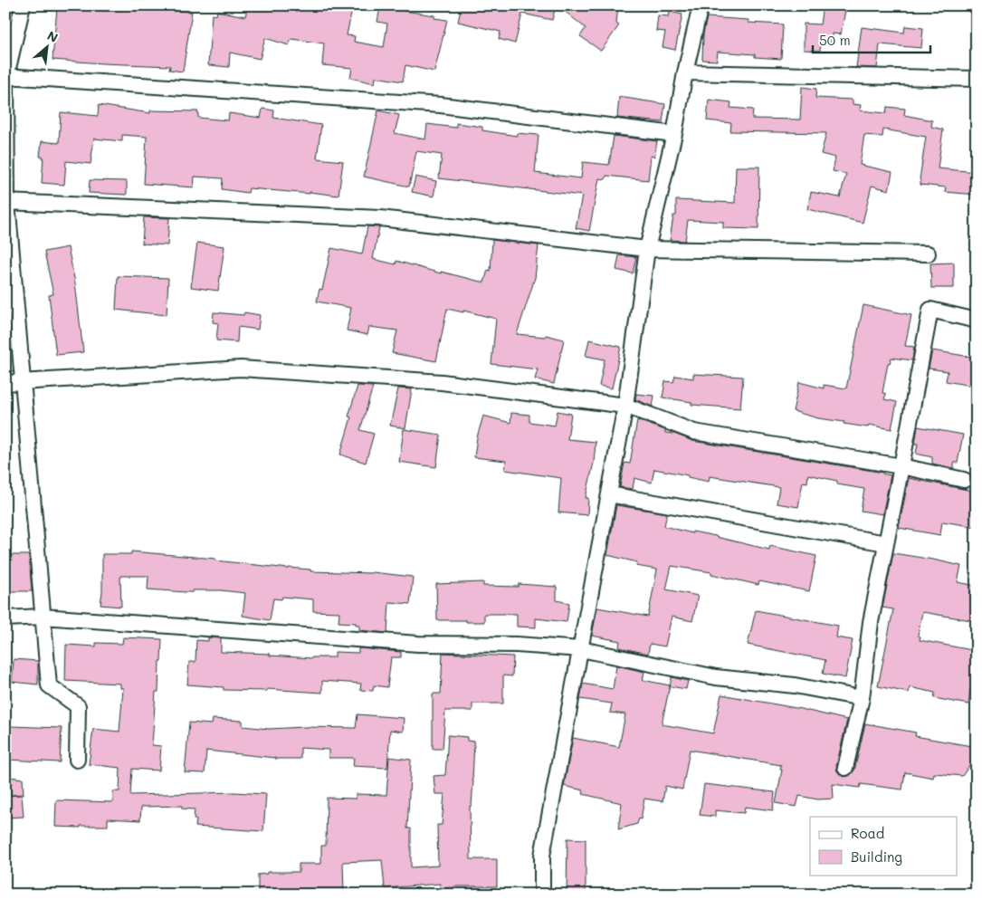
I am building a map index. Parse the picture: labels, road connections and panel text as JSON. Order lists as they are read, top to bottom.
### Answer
{
  "legend": ["Road", "Building"],
  "scale_bar": "50 m",
  "north": "top right"
}
